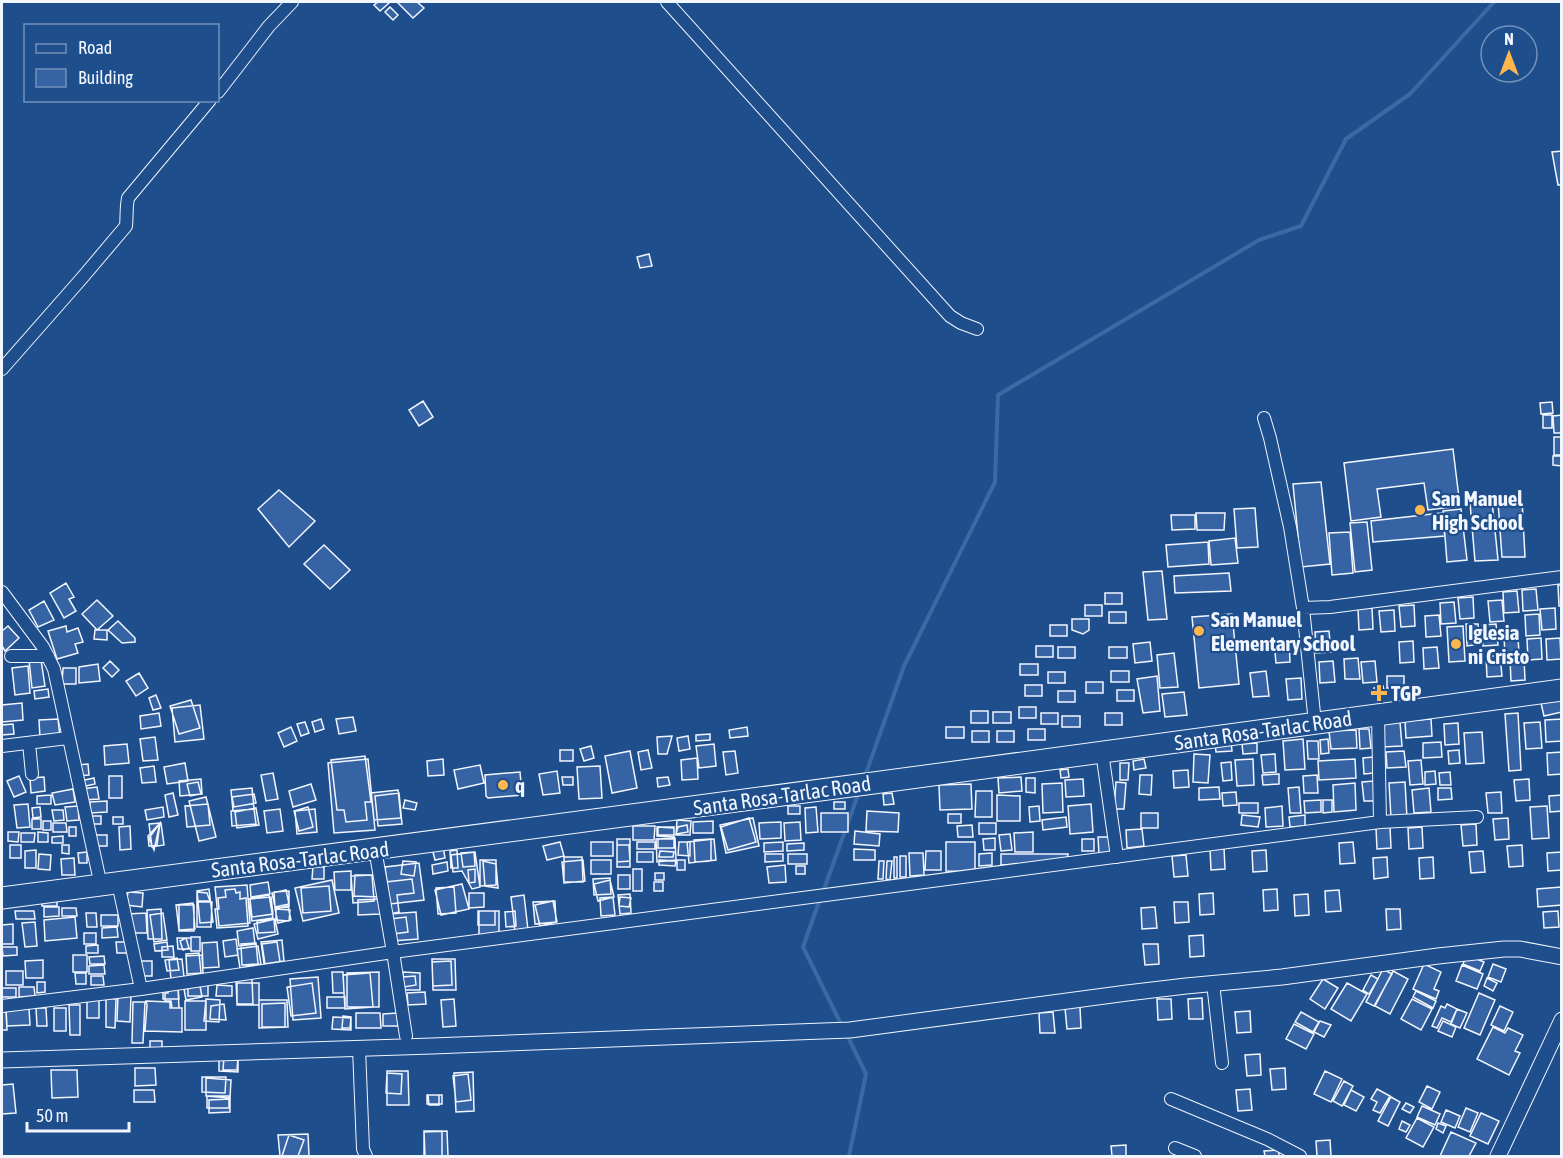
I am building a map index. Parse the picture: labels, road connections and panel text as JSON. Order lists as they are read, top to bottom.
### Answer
{
  "streets": {
    "highway": ["Santa Rosa-Tarlac Road"]
  },
  "places": {
    "other": [
      "San Manuel High School",
      "San Manuel Elementary School",
      "Iglesia ni Cristo",
      "q"
    ],
    "health": ["TGP"]
  },
  "legend": ["Road", "Building"],
  "scale_bar": "50 m",
  "north": "top"
}
